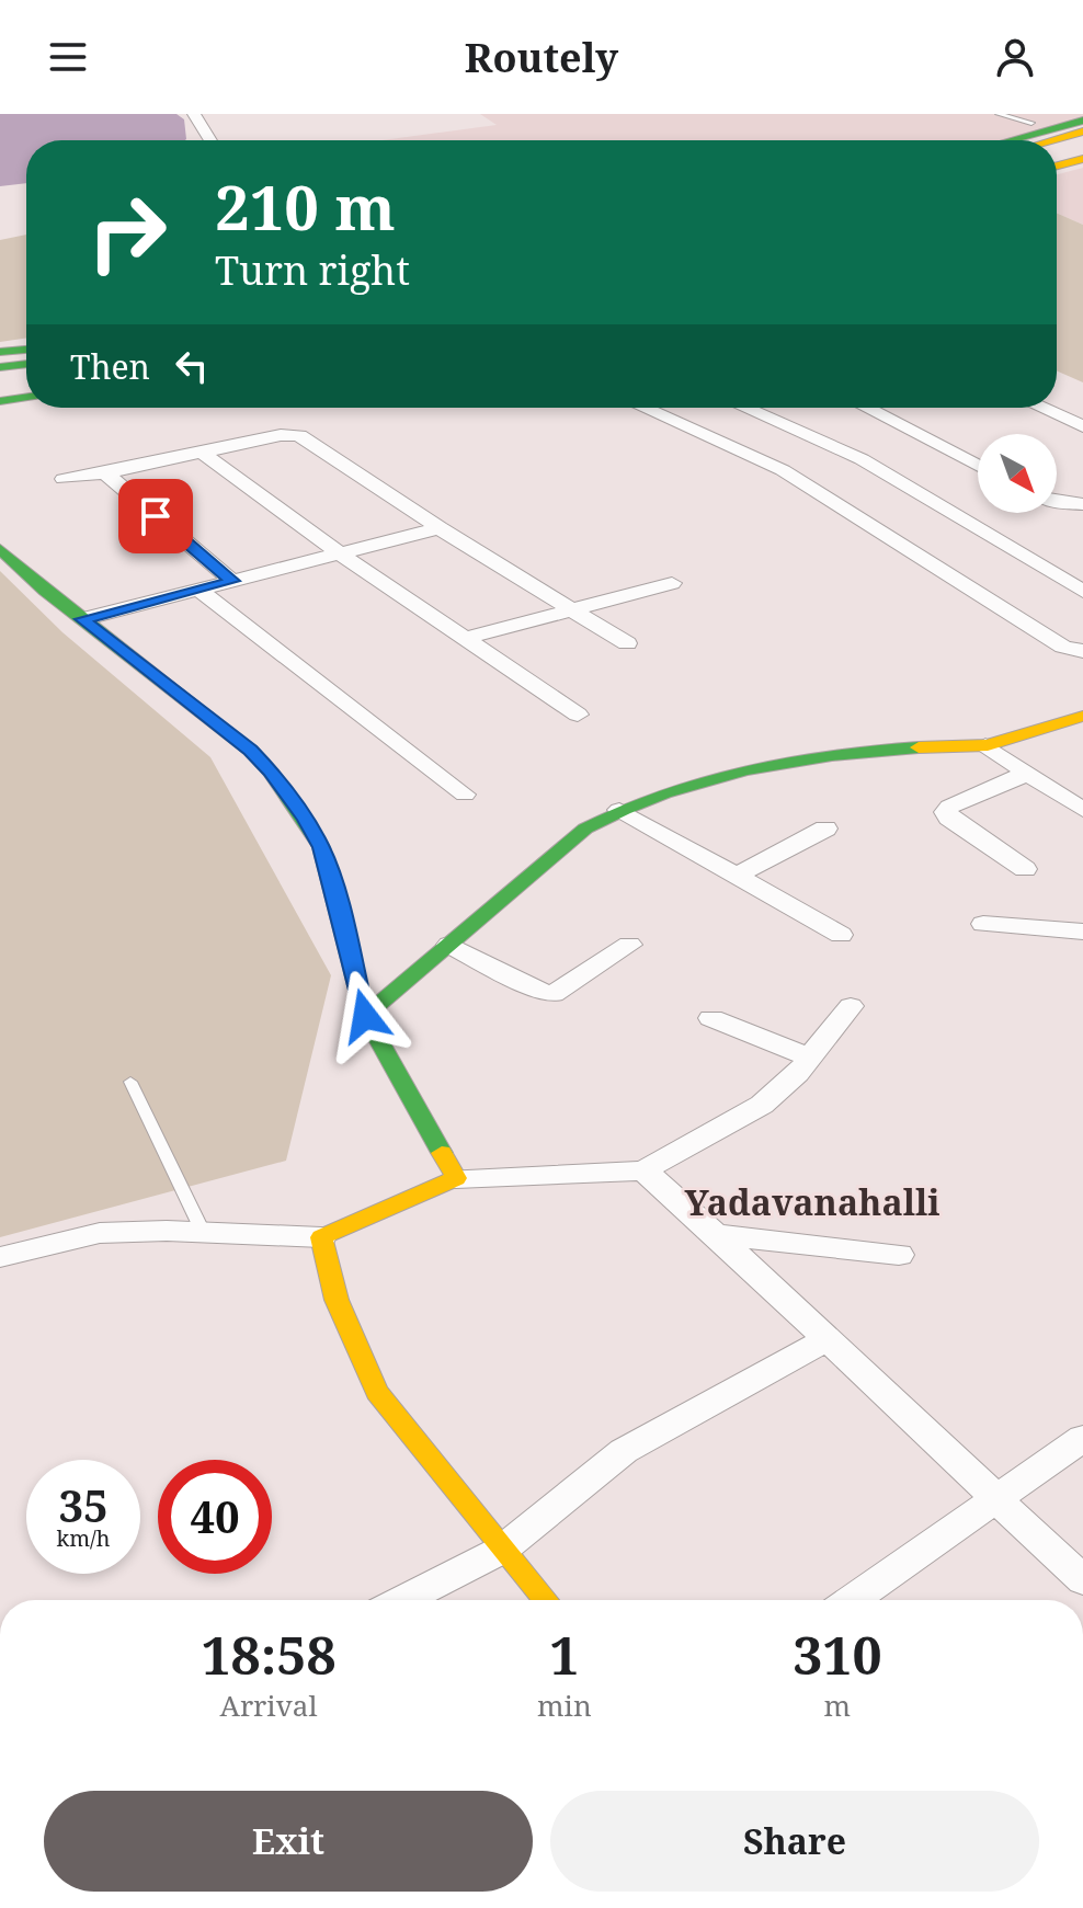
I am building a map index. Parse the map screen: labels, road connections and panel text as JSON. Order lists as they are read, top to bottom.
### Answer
{
  "districts": ["Yadavanahalli"],
  "north": "bottom right",
  "page": {
    "header": "Routely",
    "turn": ["210 m", "Turn right"],
    "then": "Then",
    "speed": "35 km/h",
    "limit": "40",
    "eta": [
      "18:58",
      "Arrival",
      "1",
      "min",
      "310",
      "m"
    ],
    "buttons": ["Exit", "Share"]
  }
}
